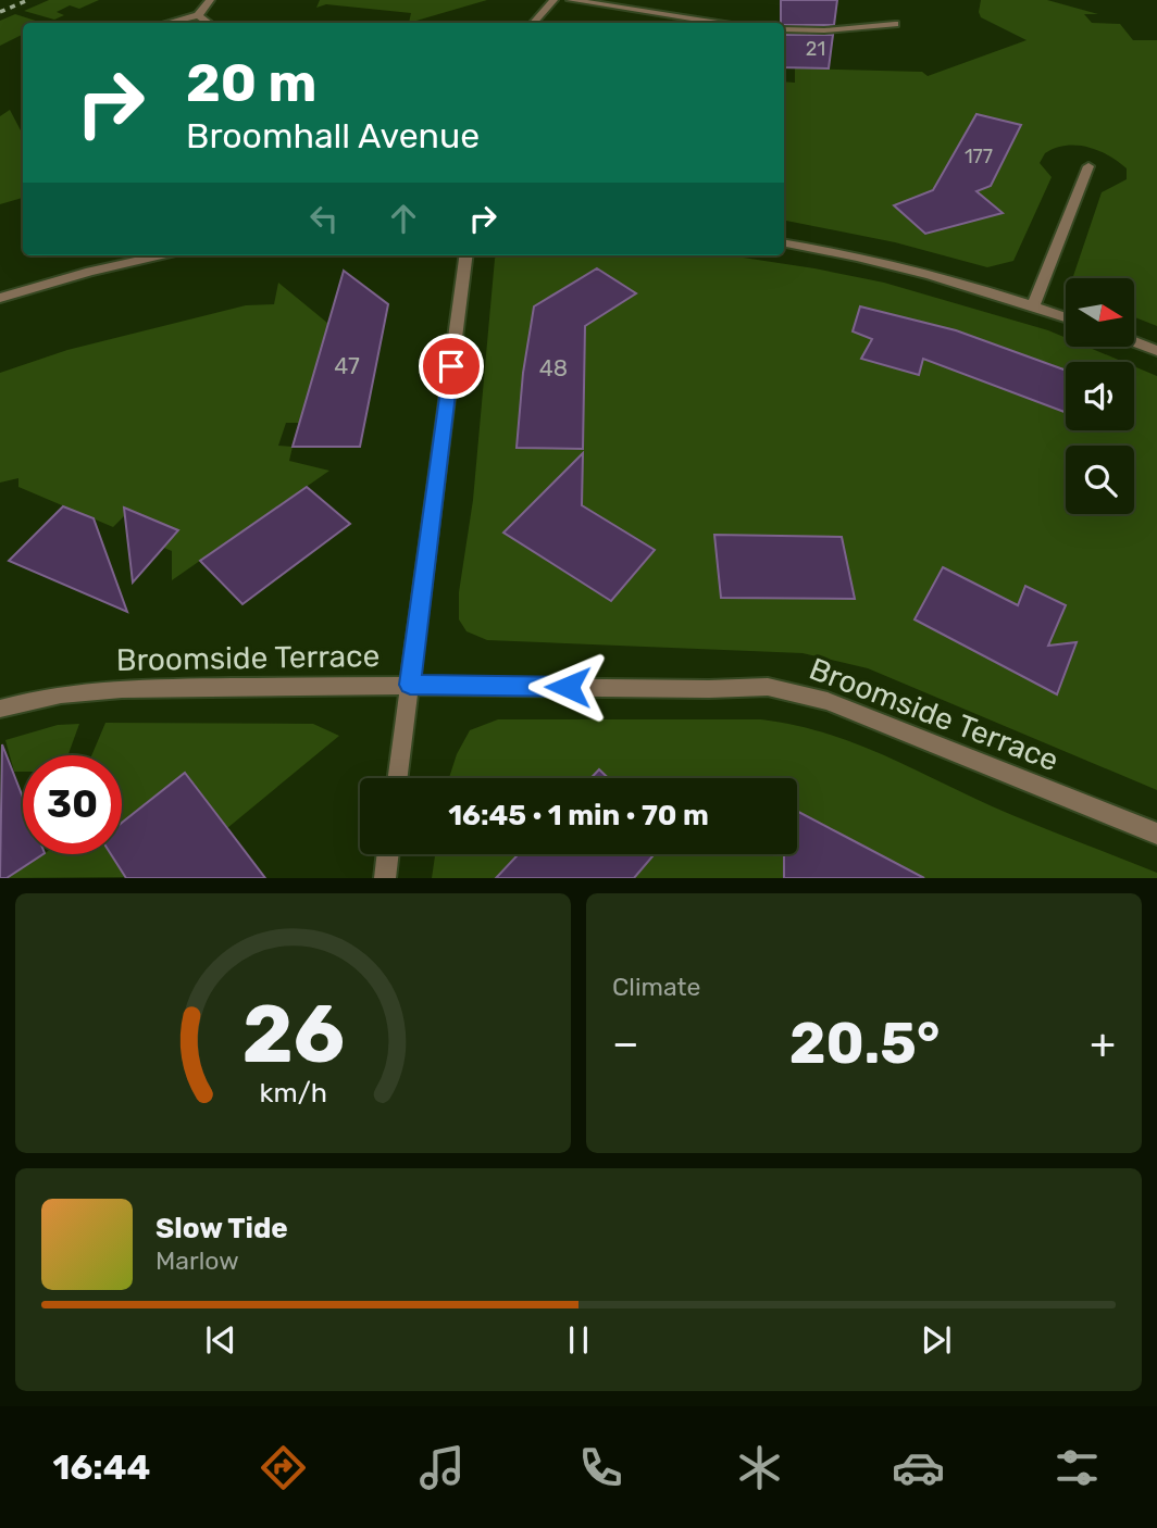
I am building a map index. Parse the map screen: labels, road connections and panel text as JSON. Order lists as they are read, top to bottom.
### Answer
{
  "streets": {
    "street": ["Broomside Terrace"]
  },
  "house_numbers": [
    "21",
    "177",
    "47",
    "48"
  ],
  "north": "right",
  "page": {
    "turn": ["20 m", "Broomhall Avenue"],
    "limit": "30",
    "trip": "16:45 · 1 min · 70 m",
    "tile": "Climate",
    "heat": ["−", "20.5°", "+"],
    "song": ["Slow Tide", "Marlow"],
    "tabs": "16:44",
    "gauge": ["26", "km/h"]
  }
}
